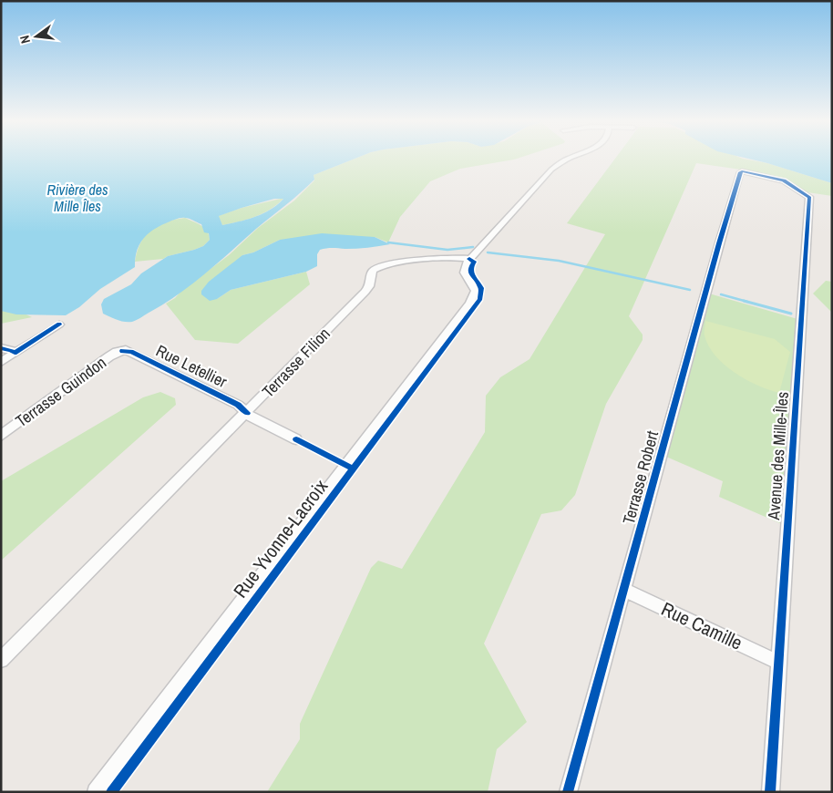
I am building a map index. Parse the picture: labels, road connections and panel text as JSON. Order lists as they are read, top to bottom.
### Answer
{
  "streets": {
    "street": [
      "Terrasse Filion",
      "Rue Letellier",
      "Terrasse Guindon",
      "Avenue des Mille-Îles",
      "Terrasse Robert",
      "Rue Yvonne-Lacroix",
      "Rue Camille"
    ]
  },
  "crossings": [
    ["Terrasse Filion", "Rue Letellier"],
    ["Terrasse Filion", "Rue Yvonne-Lacroix"],
    ["Rue Letellier", "Terrasse Guindon"],
    ["Avenue des Mille-Îles", "Terrasse Robert"],
    ["Avenue des Mille-Îles", "Rue Camille"],
    ["Terrasse Robert", "Rue Camille"]
  ],
  "water": ["Rivière des Mille Îles"],
  "north": "left"
}
